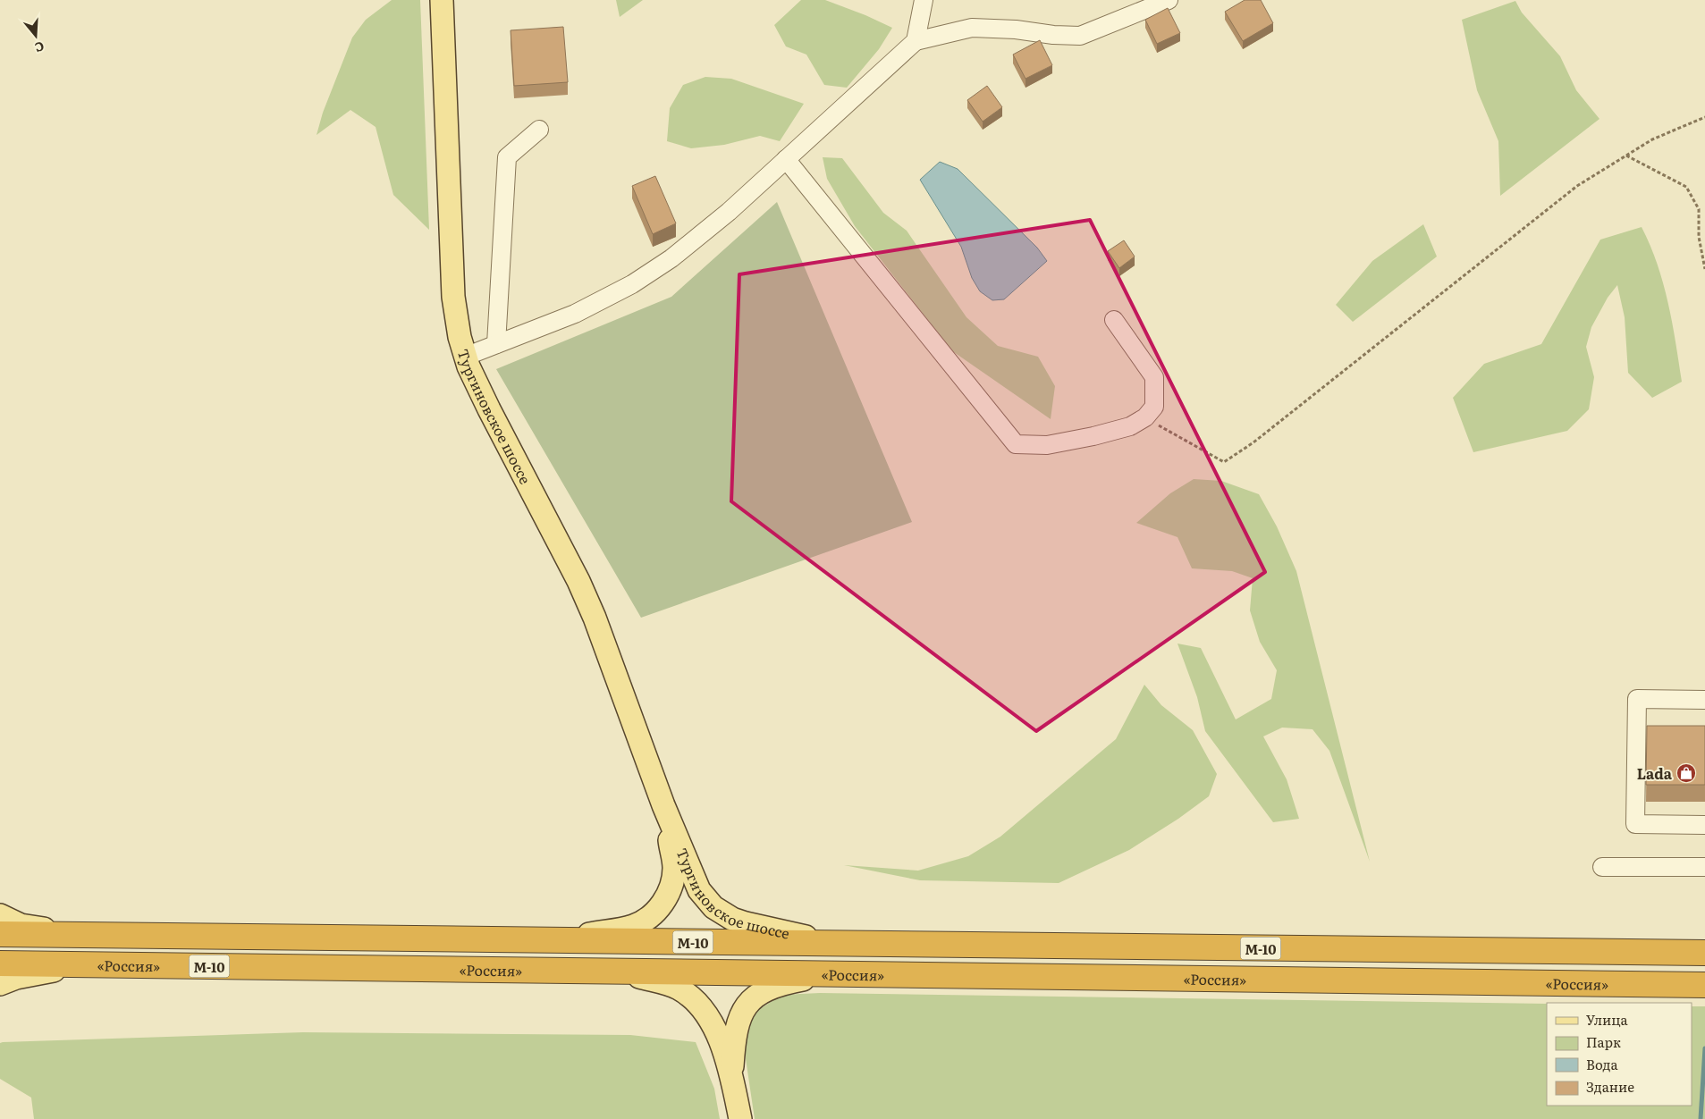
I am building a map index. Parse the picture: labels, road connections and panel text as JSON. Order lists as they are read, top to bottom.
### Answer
{
  "streets": {
    "highway": ["М-10", "«Россия»"],
    "main road": ["Тургиновское шоссе"]
  },
  "crossings": [
    ["Тургиновское шоссе", "«Россия»"]
  ],
  "places": {
    "shop": ["Lada"]
  },
  "legend": [
    "Улица",
    "Парк",
    "Вода",
    "Здание"
  ],
  "north": "bottom"
}
